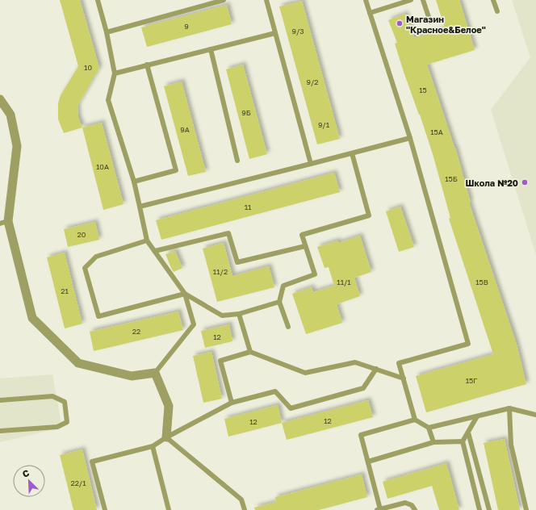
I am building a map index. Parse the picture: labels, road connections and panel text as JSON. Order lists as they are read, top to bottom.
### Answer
{
  "places": ["Магазин \"Красное&Белое\"", "Школа №20"],
  "house_numbers": [
    "9",
    "9/3",
    "10",
    "9/2",
    "15",
    "9Б",
    "9/1",
    "9А",
    "15А",
    "10А",
    "15Б",
    "11",
    "20",
    "11/2",
    "11/1",
    "15В",
    "21",
    "22",
    "12",
    "15Г",
    "12",
    "12",
    "22/1"
  ],
  "north": "top left"
}
